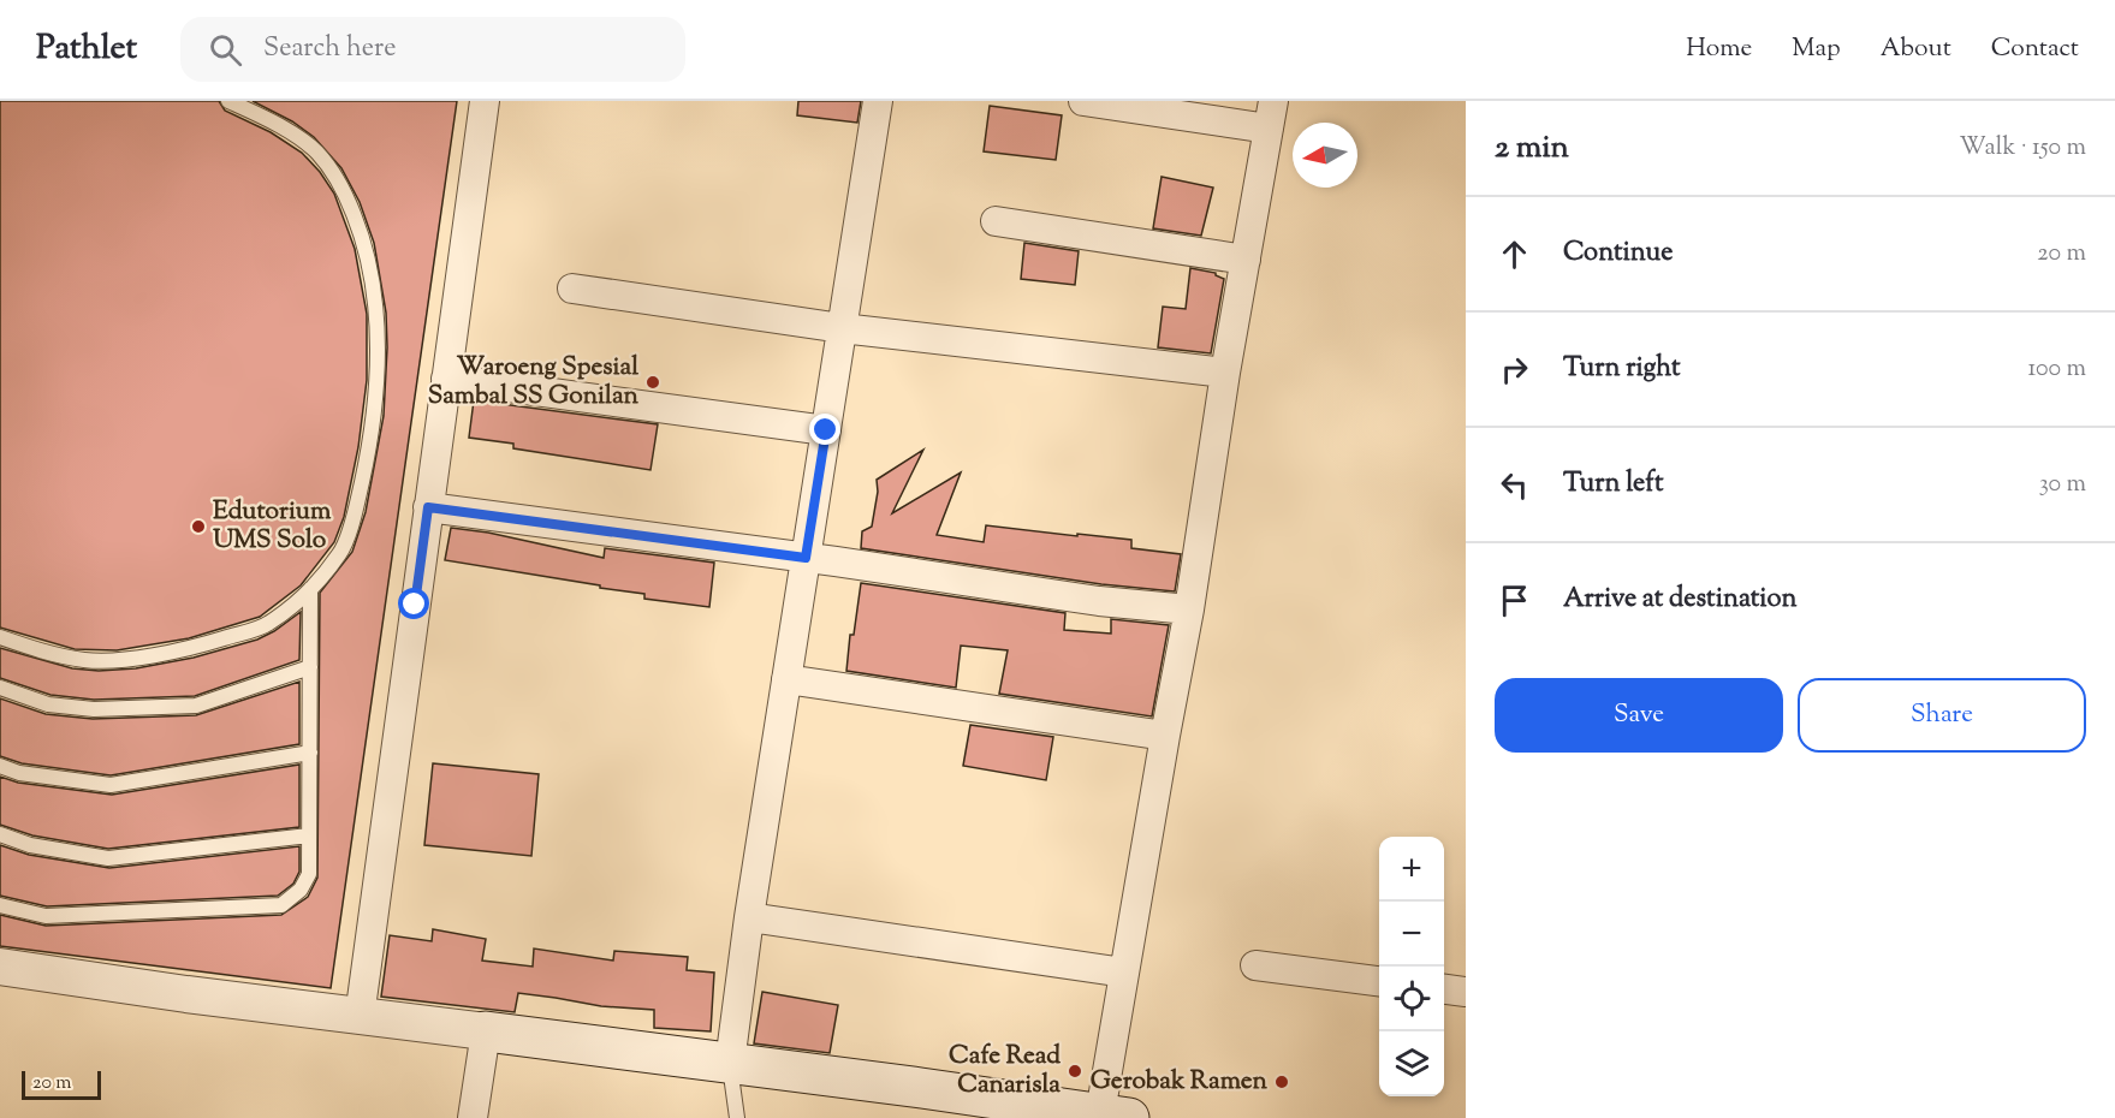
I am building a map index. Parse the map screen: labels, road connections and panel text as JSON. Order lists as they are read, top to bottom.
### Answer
{
  "places": [
    "Waroeng Spesial Sambal SS Gonilan",
    "Edutorium UMS Solo",
    "Cafe Read Canarisla",
    "Gerobak Ramen"
  ],
  "scale_bar": "20 m",
  "north": "left",
  "page": {
    "header": "Pathlet",
    "search": "Search here",
    "nav": [
      "Home",
      "Map",
      "About",
      "Contact"
    ],
    "heading": ["2 min", "Walk · 150 m"],
    "list": [
      ["Continue", "20 m"],
      ["Turn right", "100 m"],
      ["Turn left", "30 m"],
      "Arrive at destination"
    ],
    "buttons": ["Save", "Share"],
    "map_buttons": ["+", "−"],
    "scale": "20 m"
  }
}
